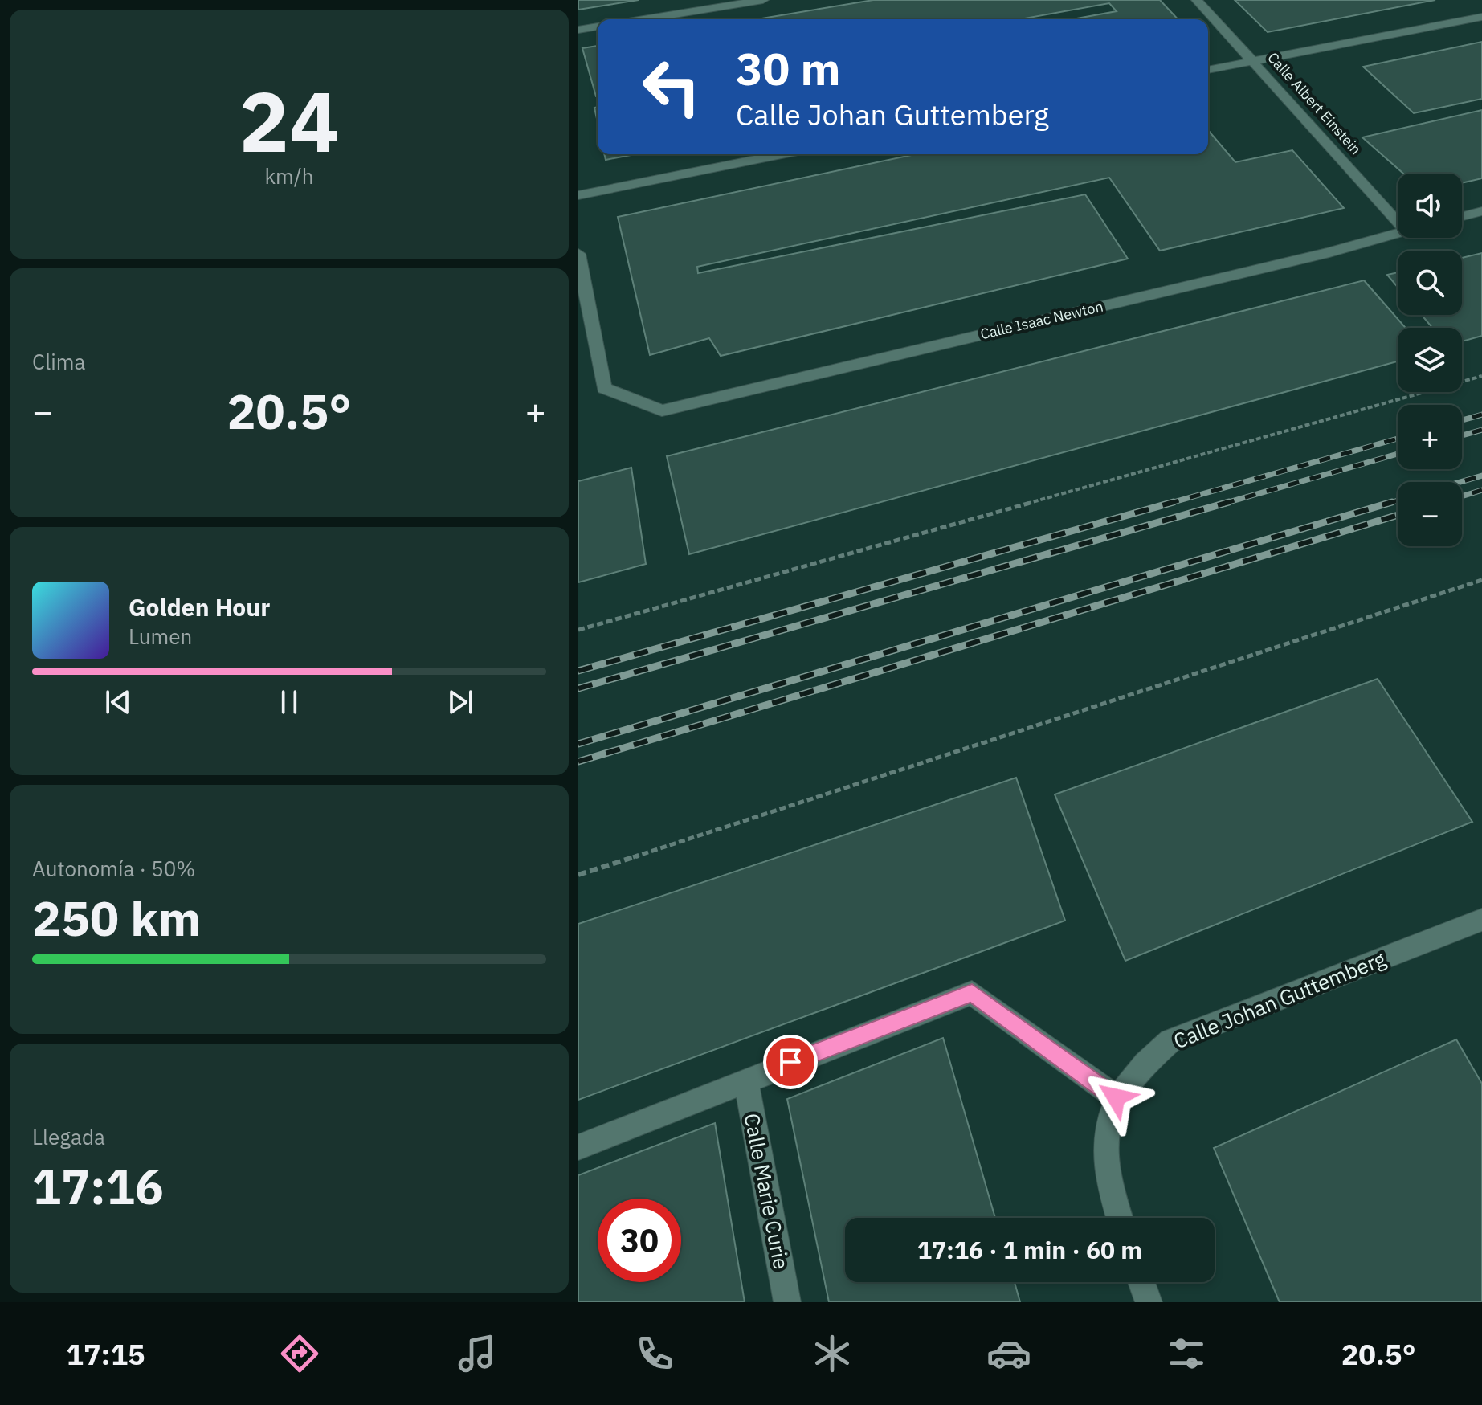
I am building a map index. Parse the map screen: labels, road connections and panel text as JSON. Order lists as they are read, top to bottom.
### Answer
{
  "streets": {
    "street": [
      "Calle Albert Einstein",
      "Calle Isaac Newton",
      "Calle Johan Guttemberg",
      "Calle Marie Curie"
    ]
  },
  "page": {
    "tile": [
      ["24", "km/h"],
      "Clima",
      ["Autonomía · 50%", "250 km"],
      ["Llegada", "17:16"]
    ],
    "turn": ["30 m", "Calle Johan Guttemberg"],
    "map_buttons": ["+", "−"],
    "heat": ["−", "20.5°", "+"],
    "song": ["Golden Hour", "Lumen"],
    "limit": "30",
    "trip": "17:16 · 1 min · 60 m",
    "tabs": ["17:15", "20.5°"]
  }
}
